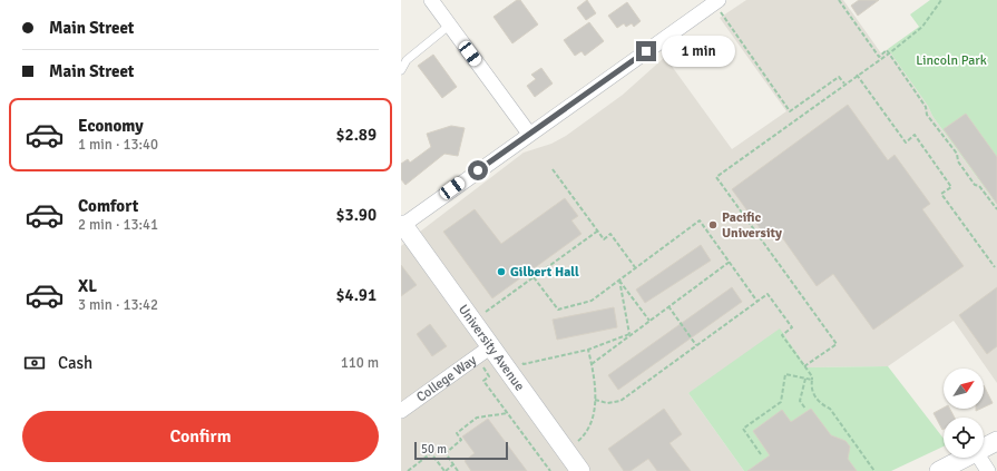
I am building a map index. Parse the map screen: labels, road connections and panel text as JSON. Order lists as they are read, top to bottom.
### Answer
{
  "streets": {
    "street": ["University Avenue", "College Way"]
  },
  "crossings": [
    ["University Avenue", "College Way"]
  ],
  "parks": ["Lincoln Park"],
  "places": ["Pacific University", "Gilbert Hall"],
  "scale_bar": "50 m",
  "north": "top right",
  "page": {
    "banner": ["Main Street", "Main Street"],
    "bubble": "1 min",
    "list": [
      {
        "name": "Economy",
        "note": "1 min · 13:40",
        "value": "$2.89"
      },
      {
        "name": "Comfort",
        "note": "2 min · 13:41",
        "value": "$3.90"
      },
      {
        "name": "XL",
        "note": "3 min · 13:42",
        "value": "$4.91"
      }
    ],
    "pay": ["Cash", "110 m"],
    "buttons": "Confirm",
    "scale": "50 m"
  }
}
